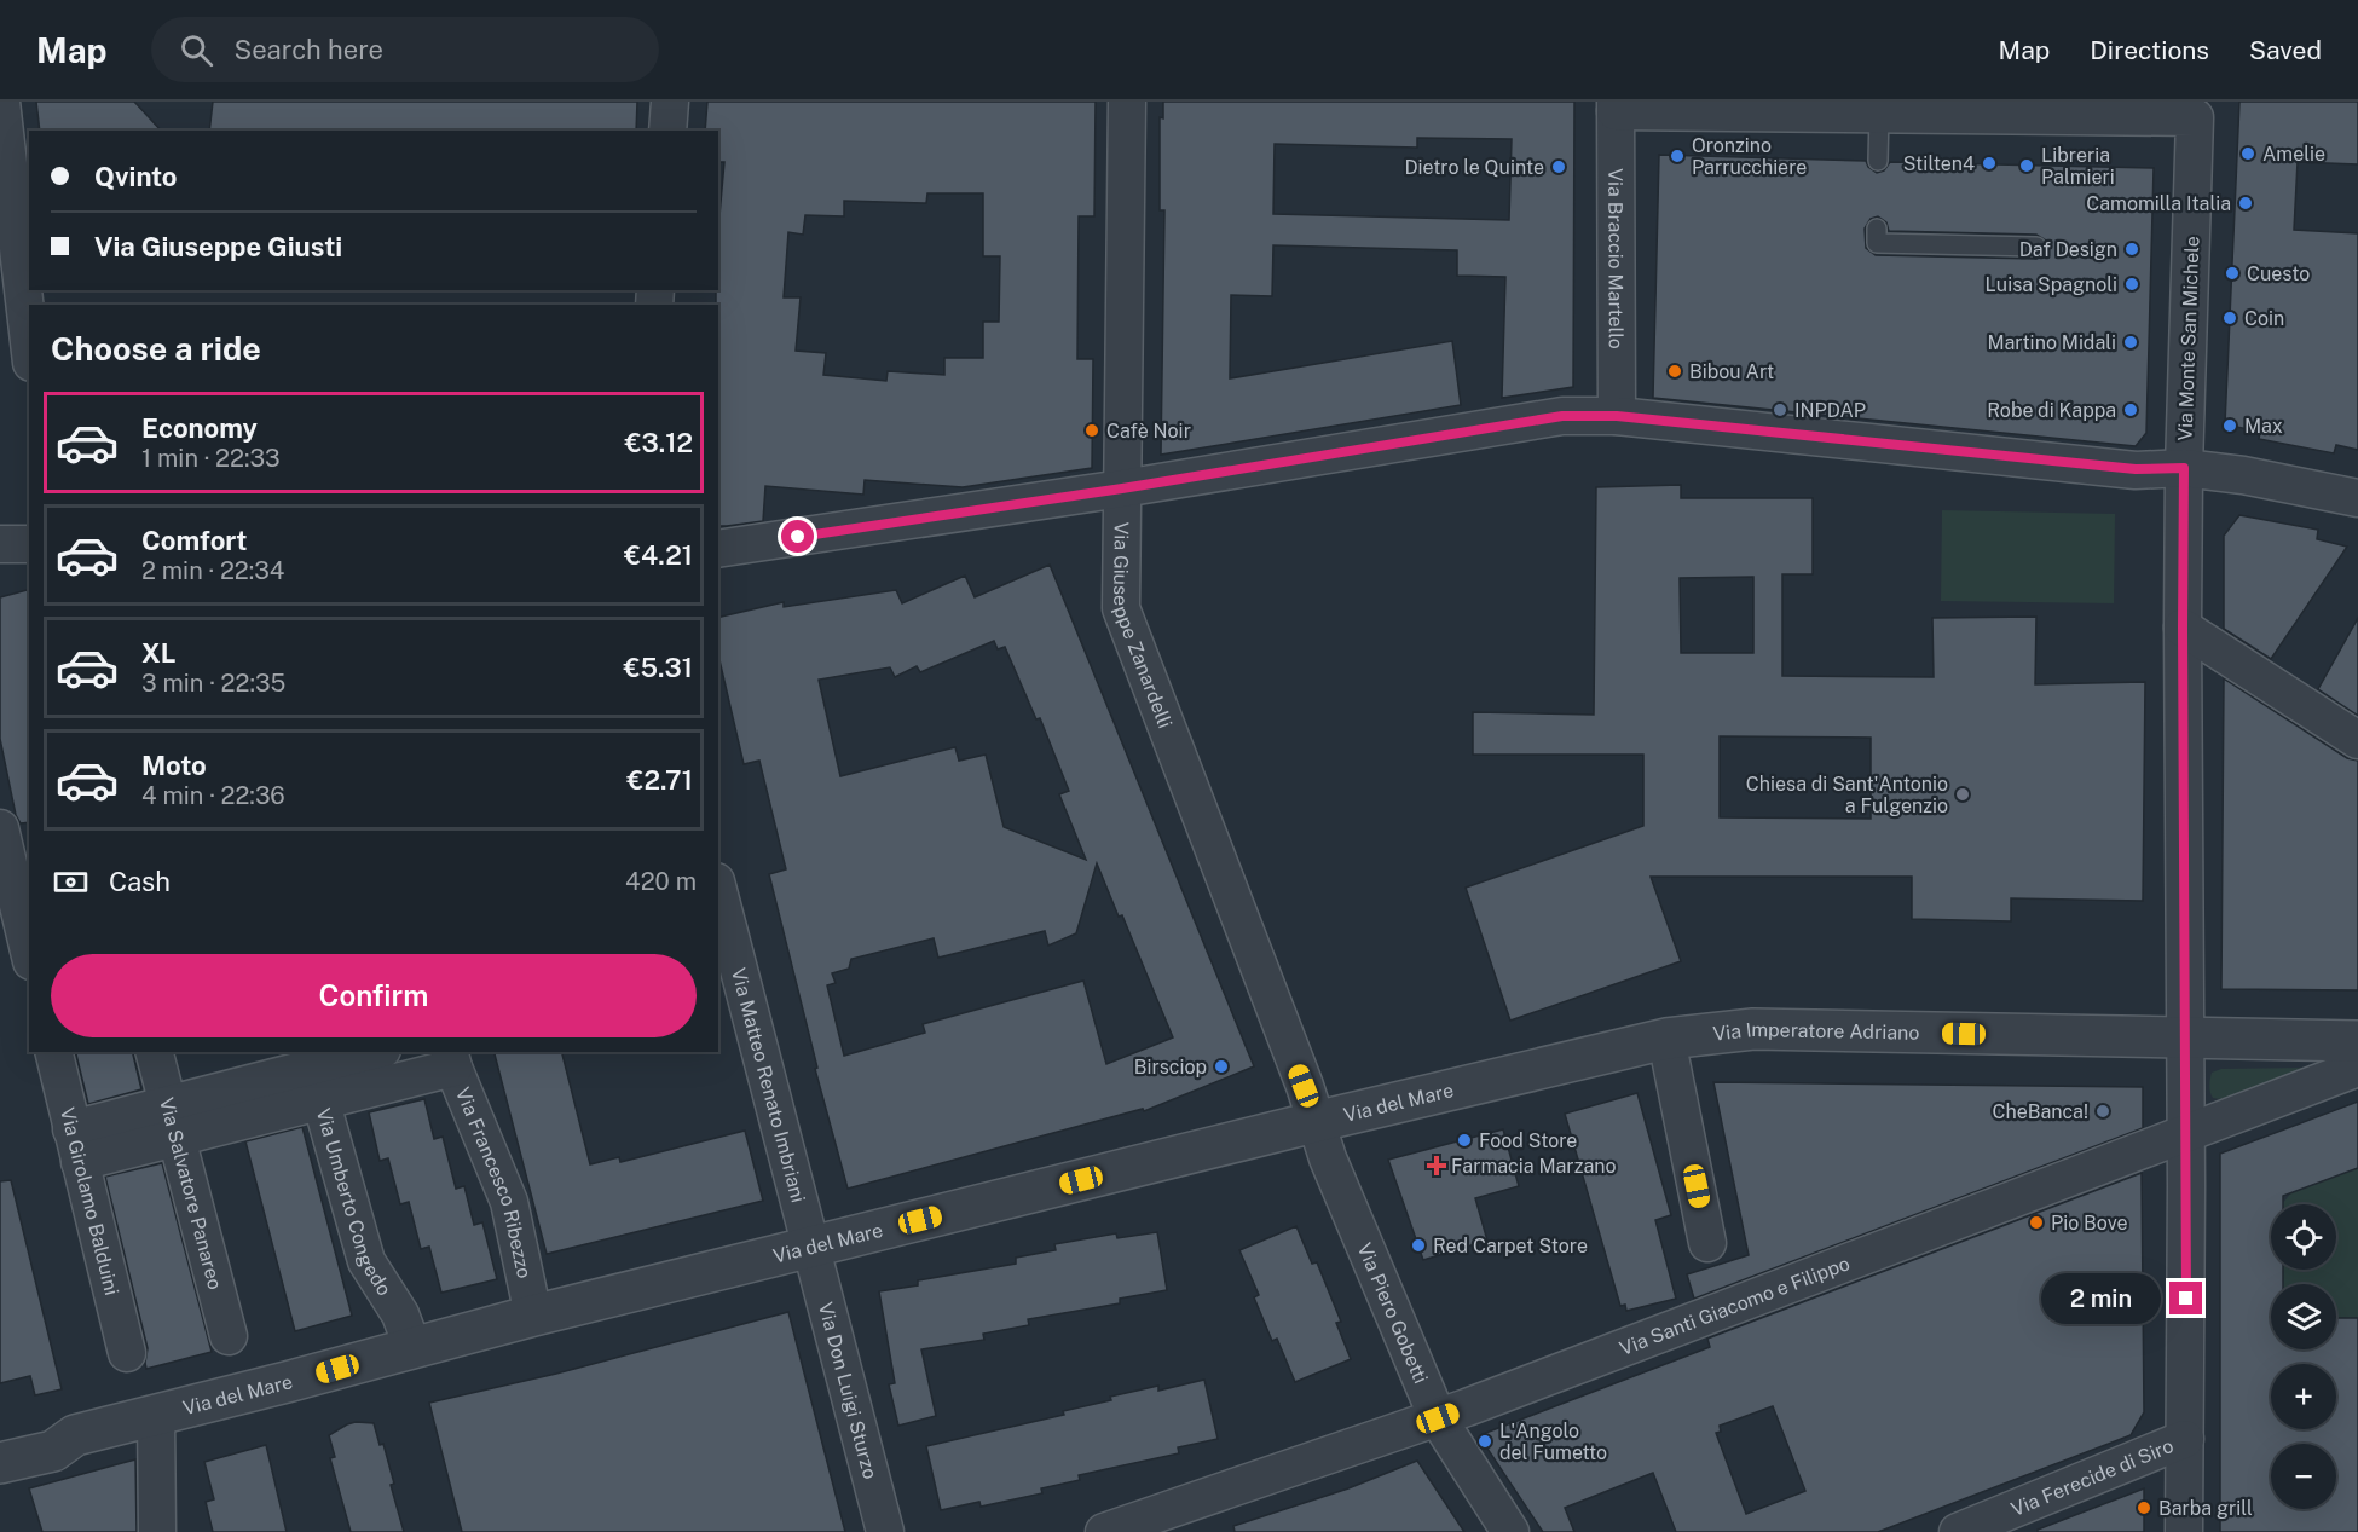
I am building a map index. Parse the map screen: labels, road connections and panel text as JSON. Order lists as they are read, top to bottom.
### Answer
{
  "streets": {
    "street": [
      "Via Braccio Martello",
      "Via Monte San Michele",
      "Via Giuseppe Zanardelli",
      "Via Imperatore Adriano",
      "Via Matteo Renato Imbriani",
      "Via del Mare",
      "Via Francesco Ribezzo",
      "Via Salvatore Panareo",
      "Via Umberto Congedo",
      "Via Girolamo Balduini",
      "Via Santi Giacomo e Filippo",
      "Via Piero Gobetti",
      "Via Don Luigi Sturzo",
      "Via Ferecide di Siro"
    ]
  },
  "crossings": [
    ["Via Monte San Michele", "Via Imperatore Adriano"],
    ["Via Monte San Michele", "Via Santi Giacomo e Filippo"],
    ["Via Monte San Michele", "Via Ferecide di Siro"],
    ["Via Giuseppe Zanardelli", "Via del Mare"],
    ["Via Giuseppe Zanardelli", "Via Piero Gobetti"],
    ["Via Imperatore Adriano", "Via del Mare"],
    ["Via Matteo Renato Imbriani", "Via del Mare"],
    ["Via Matteo Renato Imbriani", "Via Don Luigi Sturzo"],
    ["Via del Mare", "Via Francesco Ribezzo"],
    ["Via del Mare", "Via Umberto Congedo"],
    ["Via del Mare", "Via Piero Gobetti"],
    ["Via del Mare", "Via Don Luigi Sturzo"],
    ["Via Santi Giacomo e Filippo", "Via Piero Gobetti"]
  ],
  "places": {
    "other": [
      "Amelie",
      "Oronzino Parrucchiere",
      "Stilten4",
      "Libreria Palmieri",
      "Dietro le Quinte",
      "Camomilla Italia",
      "Daf Design",
      "Cuesto",
      "Luisa Spagnoli",
      "Coin",
      "Martino Midali",
      "Bibou Art",
      "INPDAP",
      "Robe di Kappa",
      "Max",
      "Cafè Noir",
      "Chiesa di Sant'Antonio a Fulgenzio",
      "Birsciop",
      "CheBanca!",
      "Food Store",
      "Pio Bove",
      "Red Carpet Store",
      "L'Angolo del Fumetto",
      "Barba grill"
    ],
    "health": ["Farmacia Marzano"]
  },
  "page": {
    "header": "Map",
    "search": "Search here",
    "nav": ["Map", "Directions", "Saved"],
    "banner": ["Qvinto", "Via Giuseppe Giusti"],
    "heading": "Choose a ride",
    "list": [
      {
        "name": "Economy",
        "note": "1 min · 22:33",
        "value": "€3.12"
      },
      {
        "name": "Comfort",
        "note": "2 min · 22:34",
        "value": "€4.21"
      },
      {
        "name": "XL",
        "note": "3 min · 22:35",
        "value": "€5.31"
      },
      {
        "name": "Moto",
        "note": "4 min · 22:36",
        "value": "€2.71"
      }
    ],
    "pay": ["Cash", "420 m"],
    "buttons": "Confirm",
    "map_buttons": ["+", "−"],
    "bubble": "2 min"
  }
}
